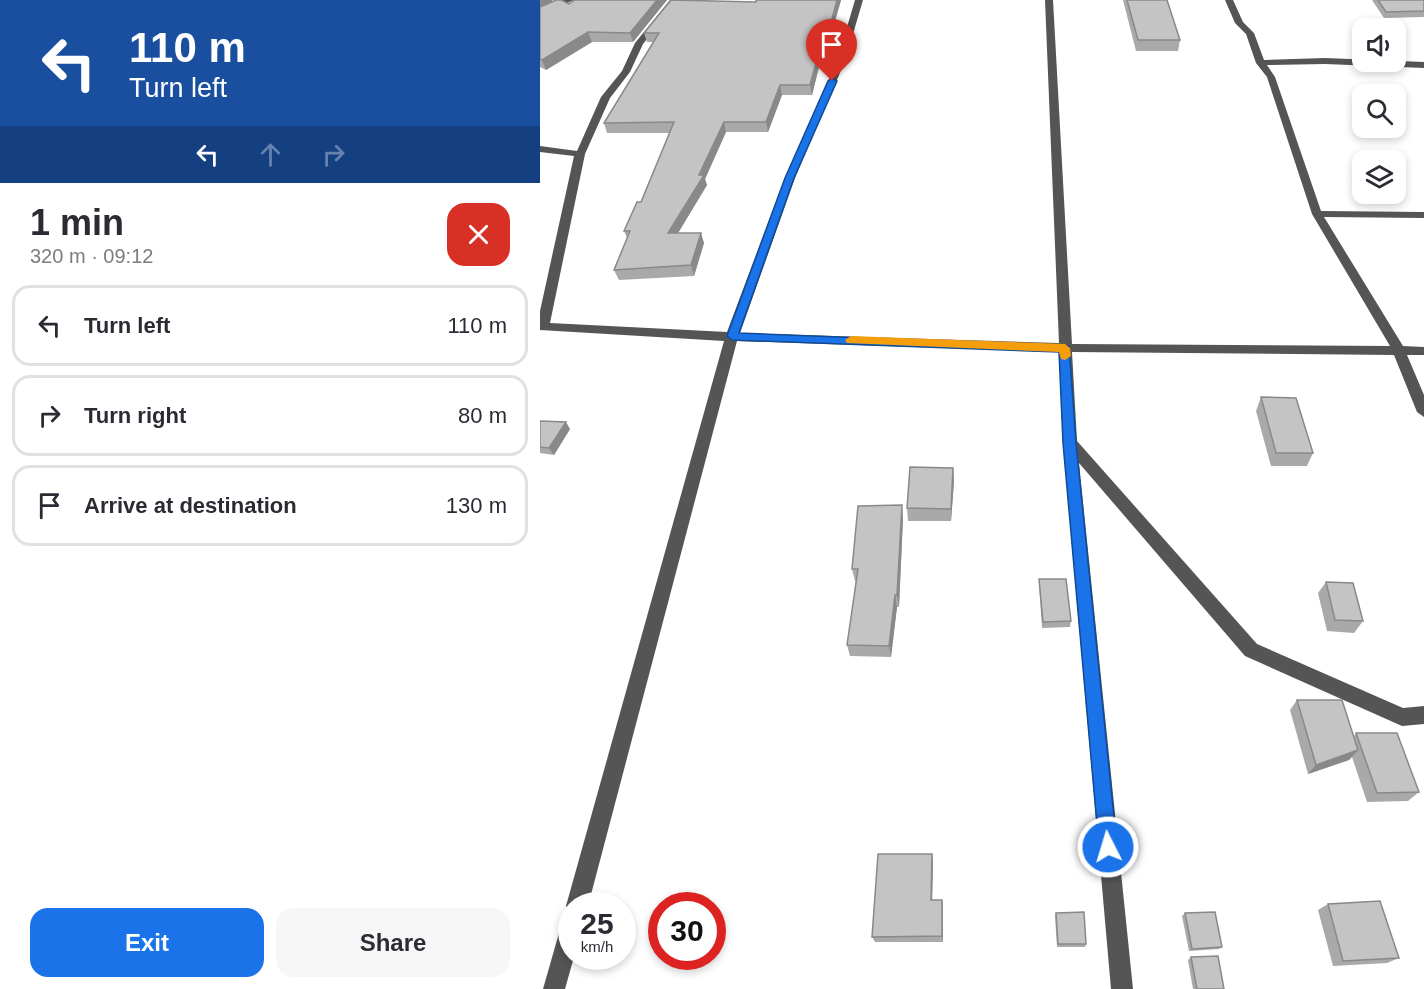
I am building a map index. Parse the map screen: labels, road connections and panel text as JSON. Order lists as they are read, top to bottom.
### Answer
{
  "page": {
    "turn": ["110 m", "Turn left"],
    "heading": ["1 min", "320 m · 09:12"],
    "list": [
      {
        "name": "Turn left",
        "value": "110 m"
      },
      {
        "name": "Turn right",
        "value": "80 m"
      },
      {
        "name": "Arrive at destination",
        "value": "130 m"
      }
    ],
    "speed": "25 km/h",
    "limit": "30",
    "buttons": ["Exit", "Share"]
  }
}
